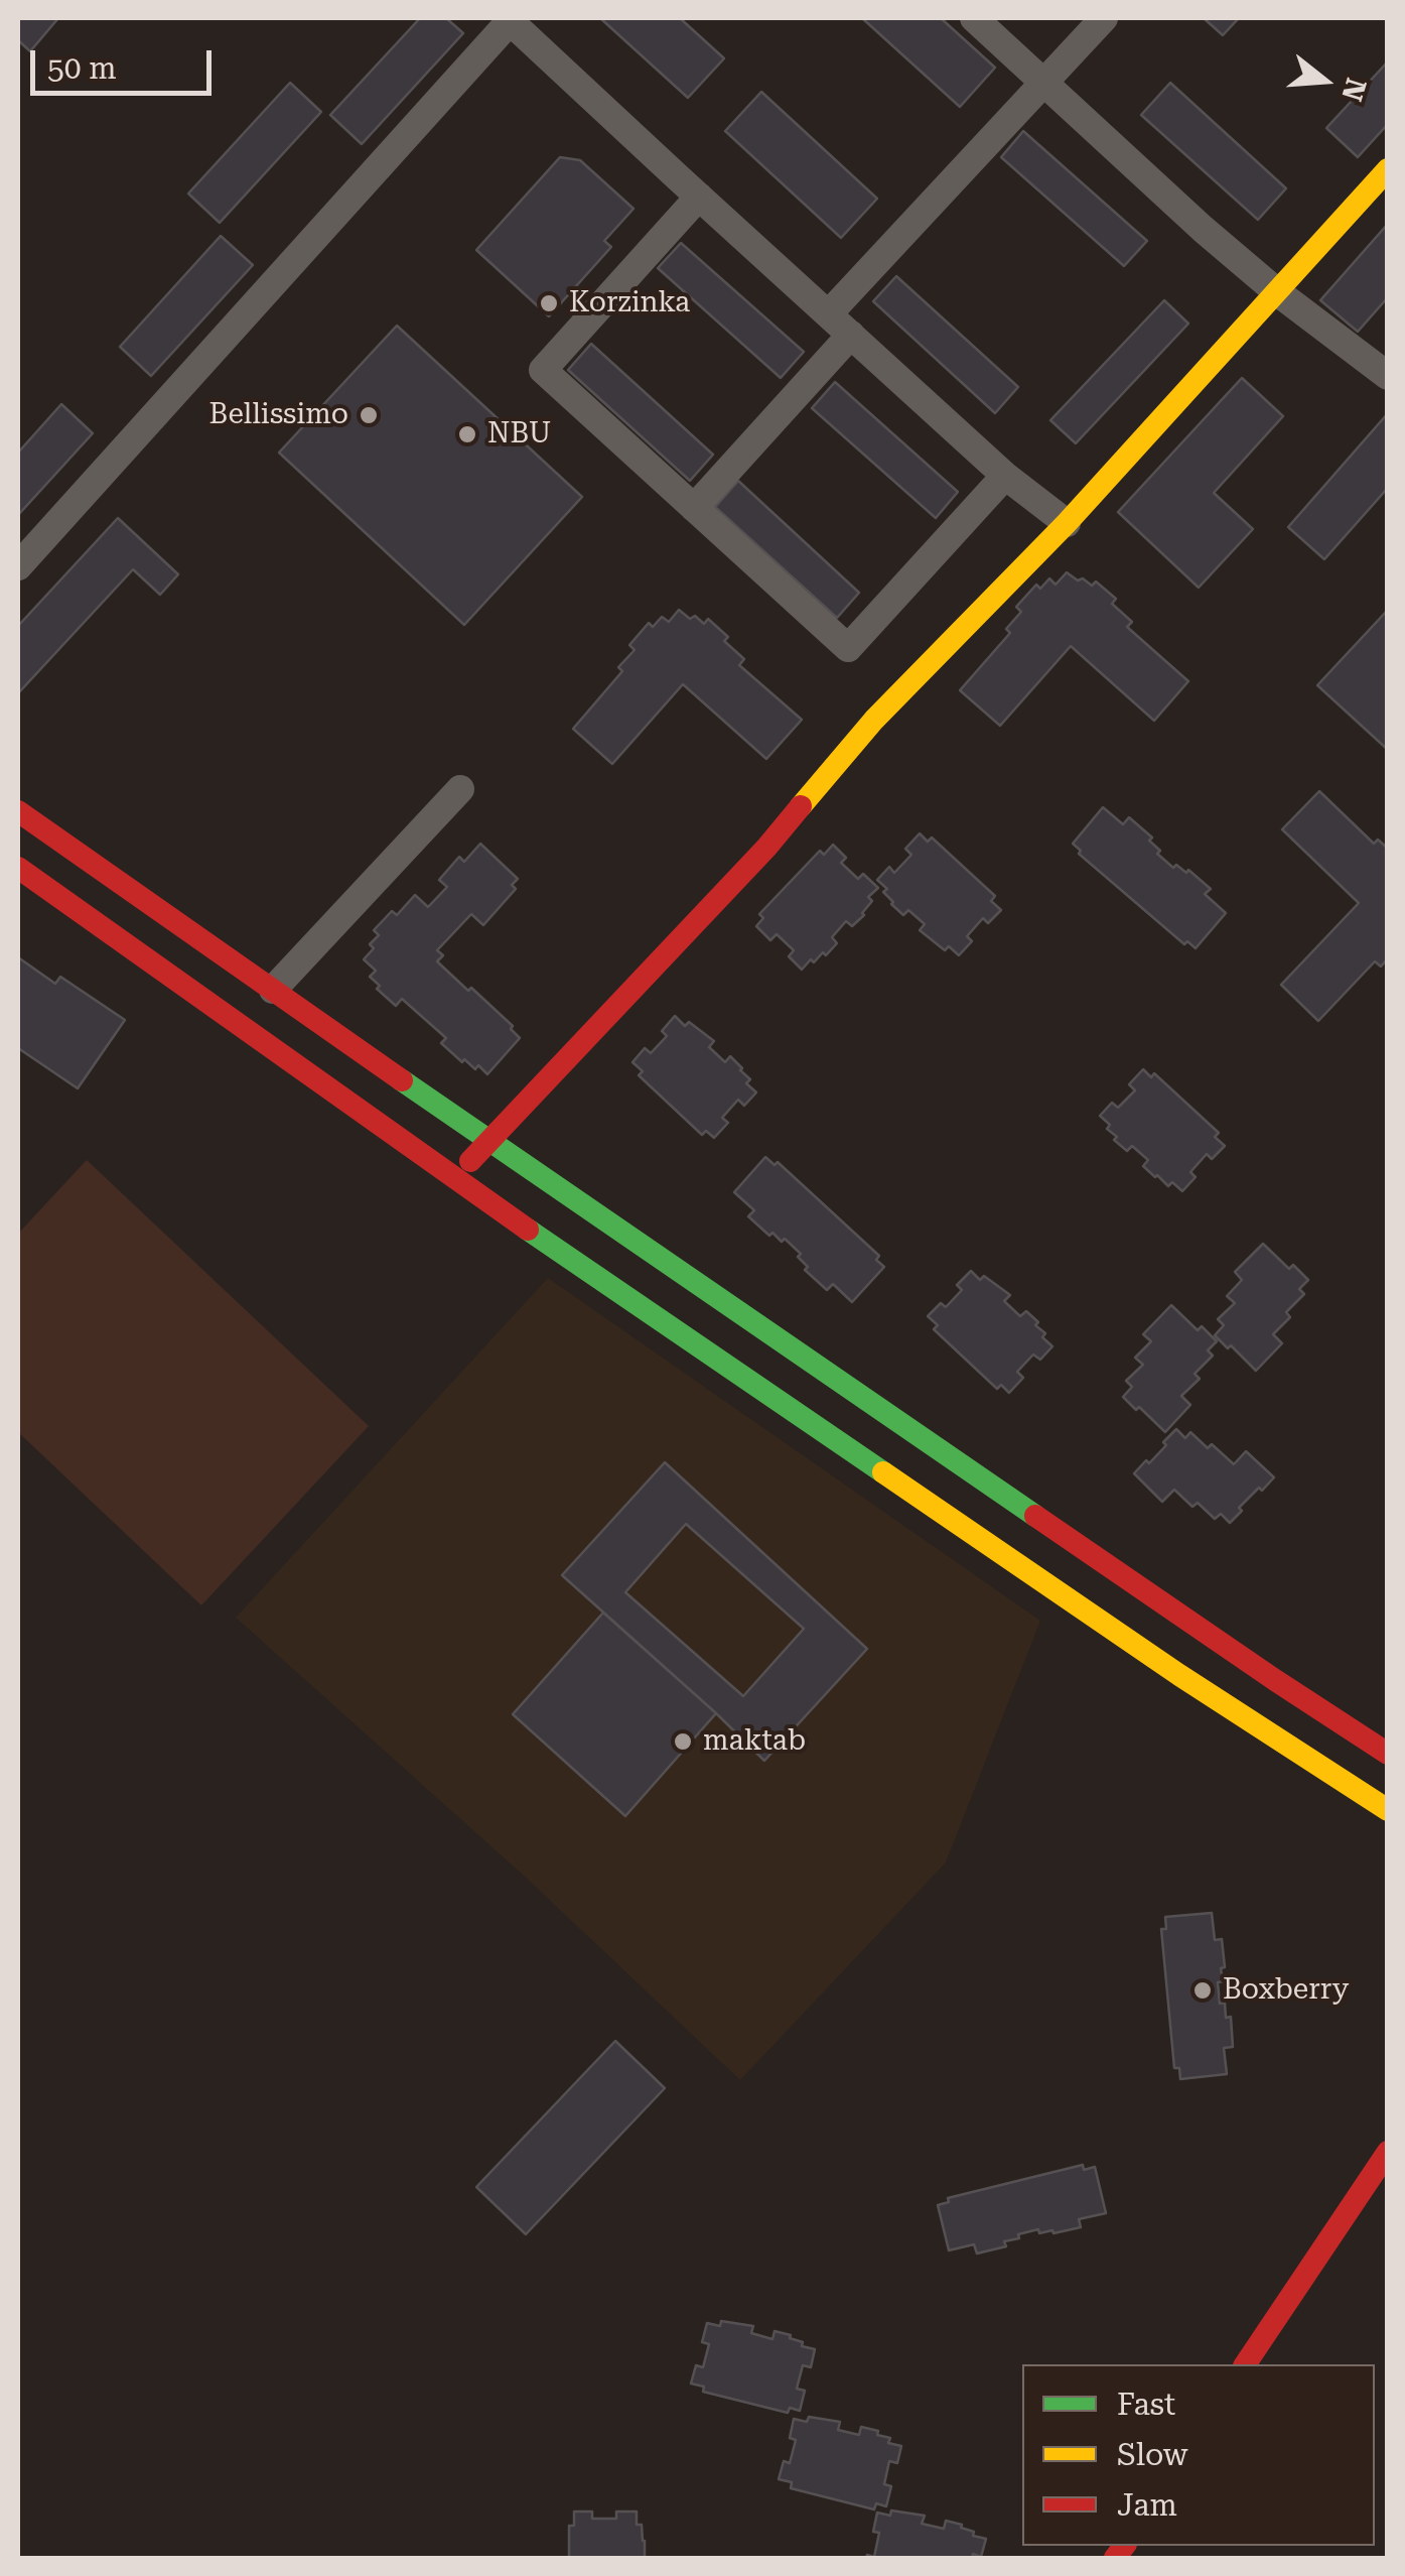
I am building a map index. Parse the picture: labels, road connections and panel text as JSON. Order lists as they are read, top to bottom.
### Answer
{
  "places": [
    "Korzinka",
    "Bellissimo",
    "NBU",
    "maktab",
    "Boxberry"
  ],
  "legend": ["Fast", "Slow", "Jam"],
  "scale_bar": "50 m",
  "north": "right"
}
